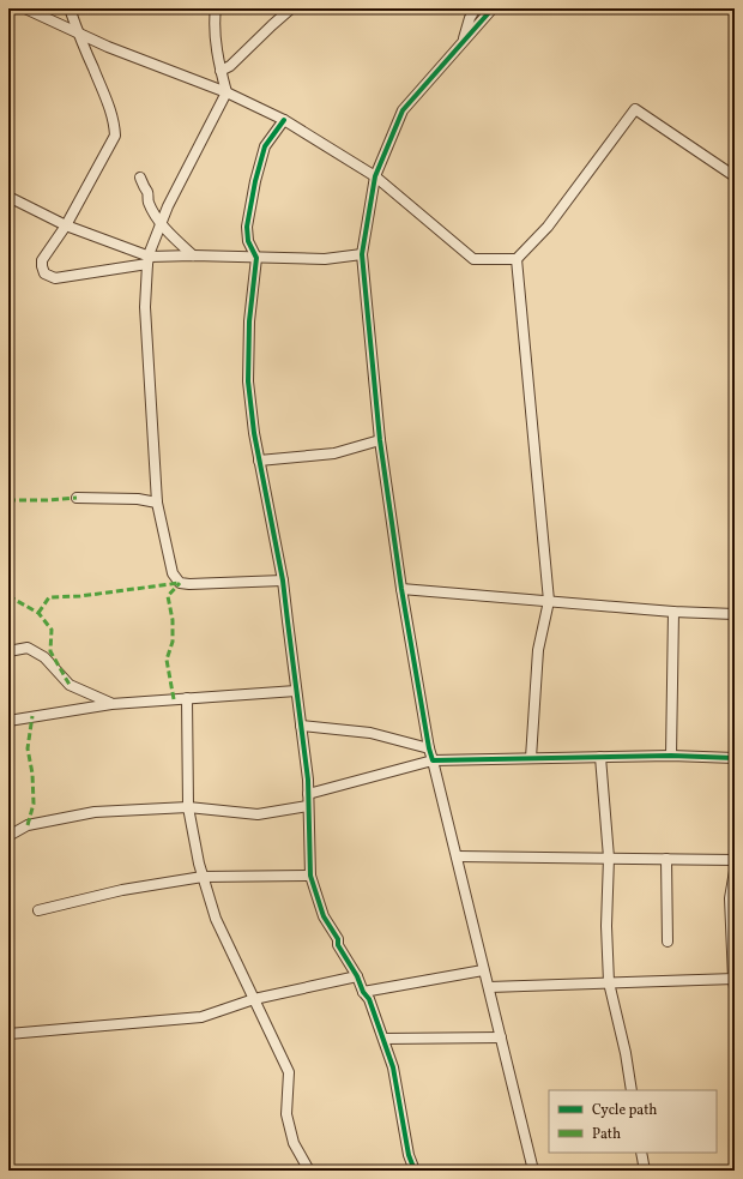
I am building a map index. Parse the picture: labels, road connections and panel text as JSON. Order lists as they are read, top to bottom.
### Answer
{
  "legend": ["Cycle path", "Path"]
}
